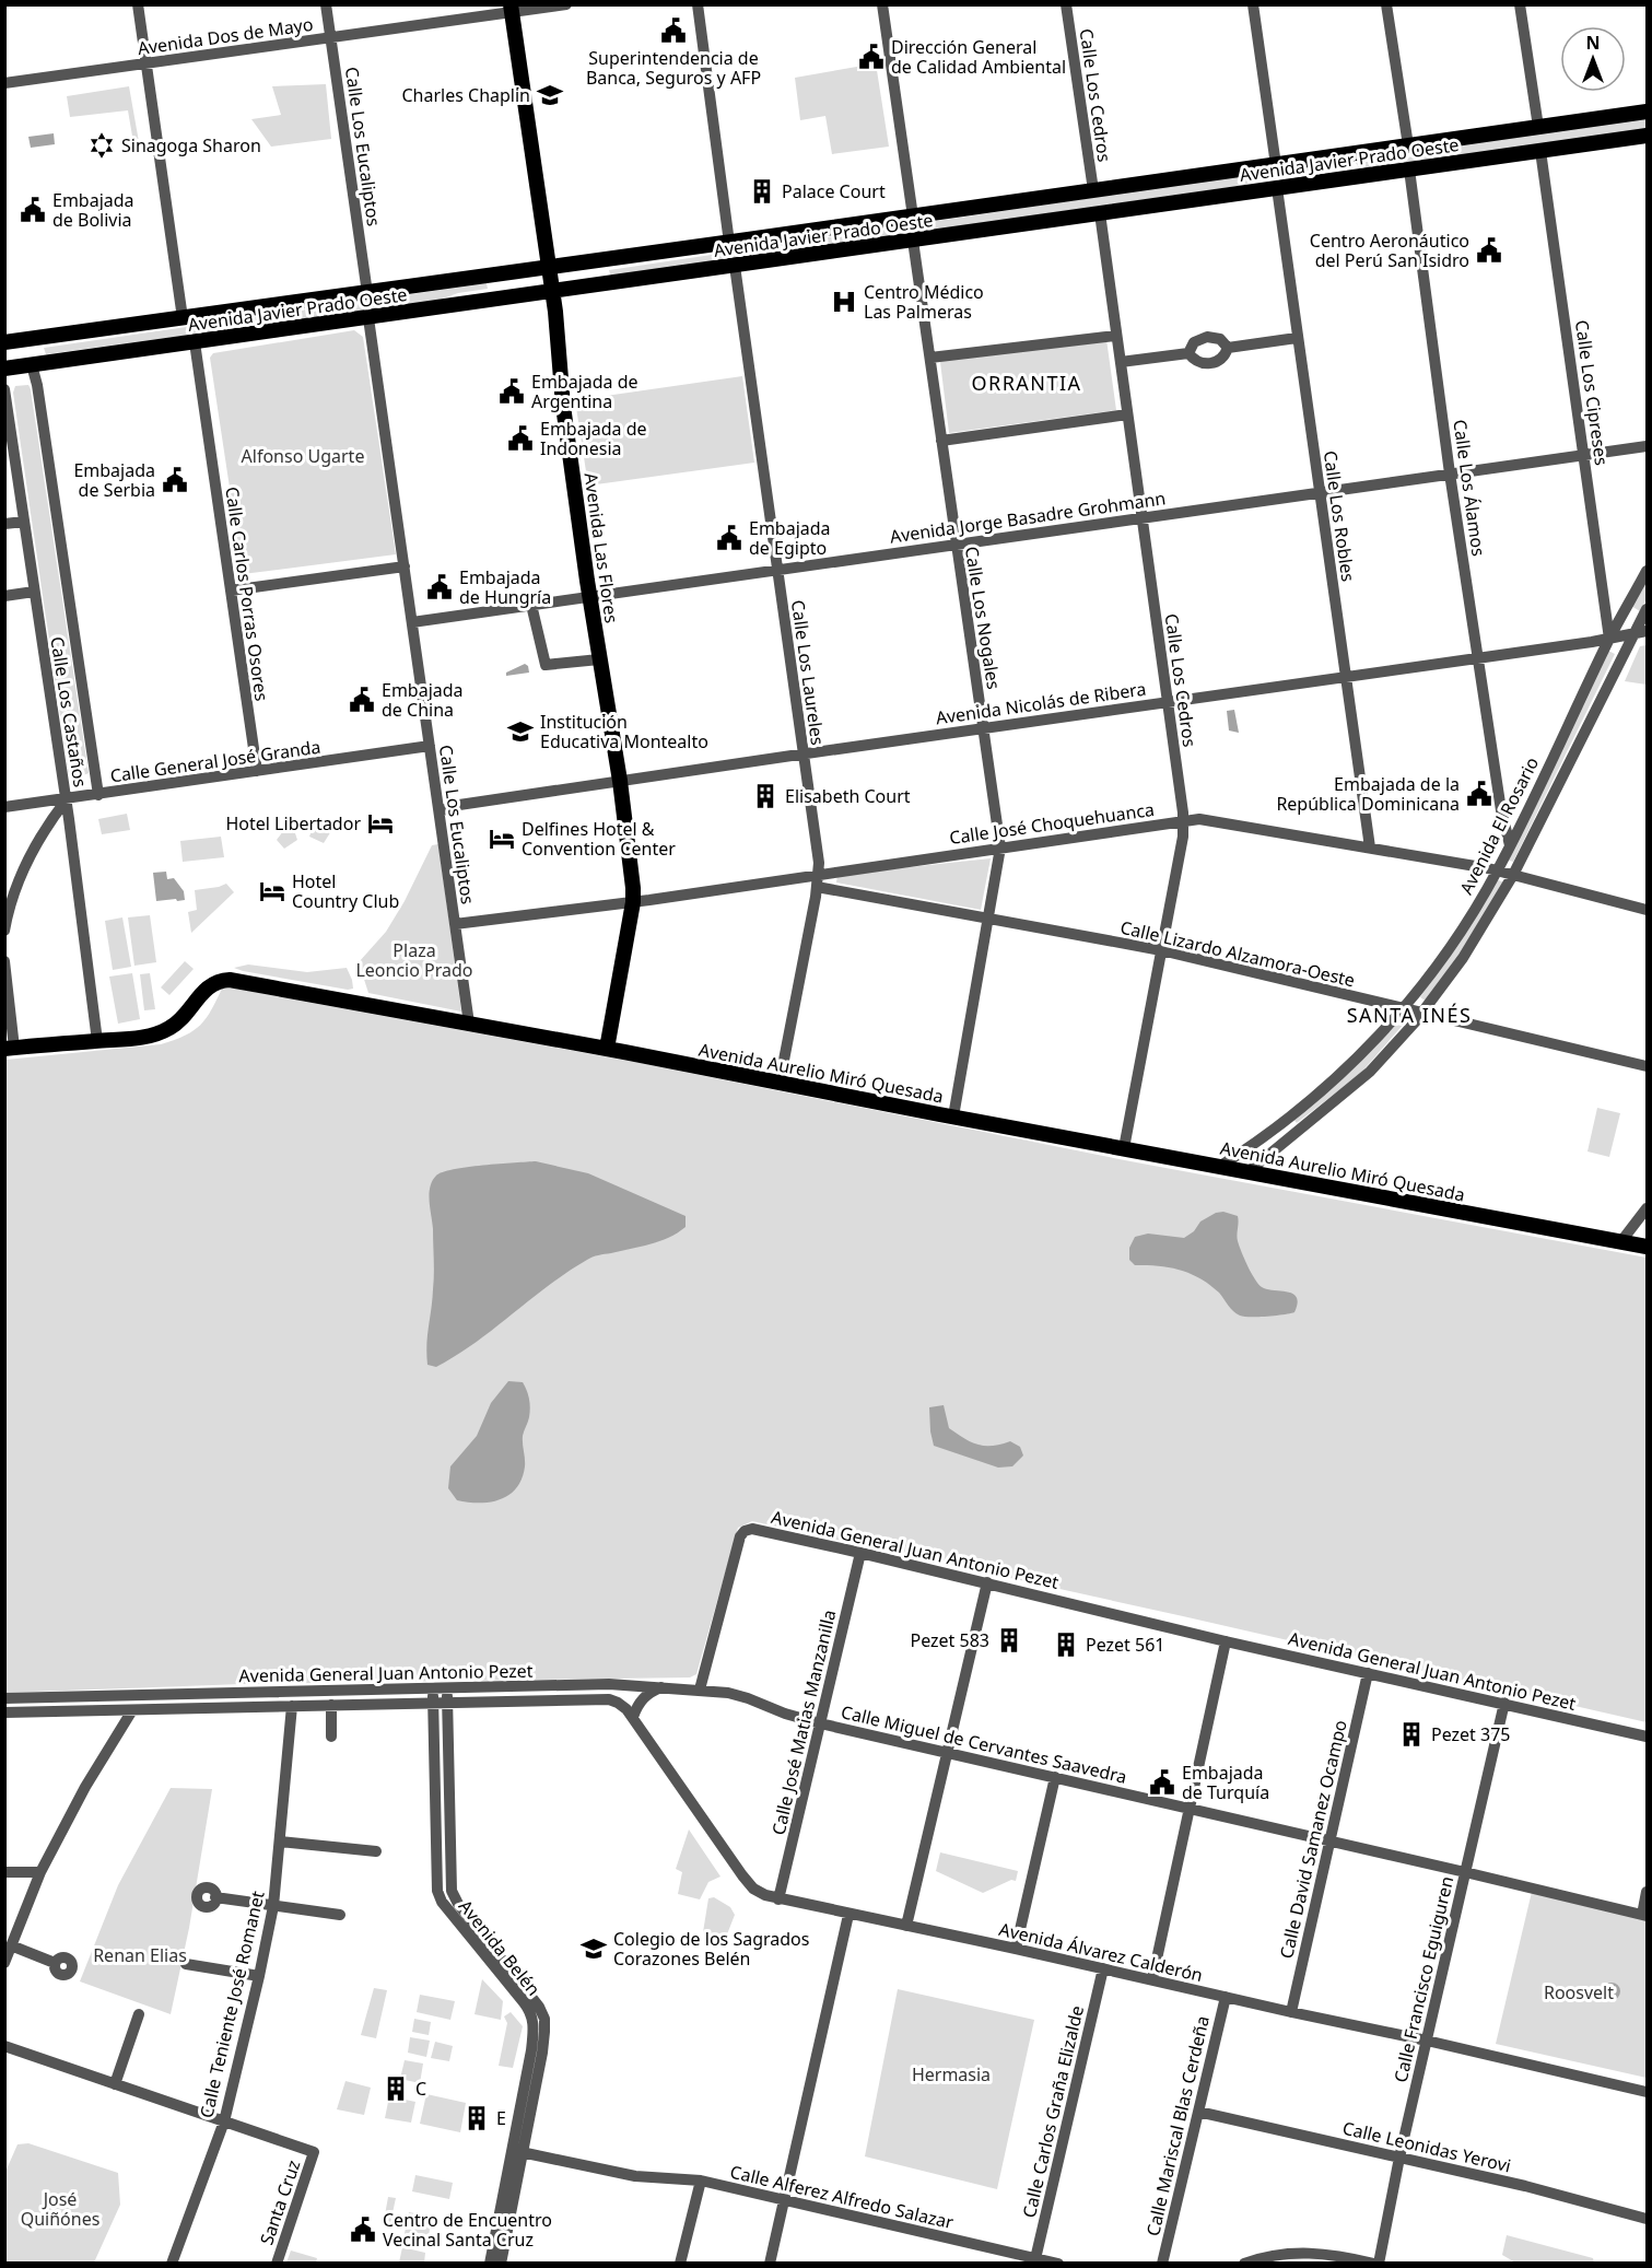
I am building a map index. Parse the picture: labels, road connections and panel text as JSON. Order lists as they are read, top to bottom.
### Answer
{
  "streets": {
    "main road": ["Avenida Javier Prado Oeste", "Avenida Las Flores", "Avenida Aurelio Miró Quesada"],
    "street": [
      "Avenida Dos de Mayo",
      "Calle Los Cedros",
      "Calle Los Eucaliptos",
      "Calle Los Cipreses",
      "Calle Los Álamos",
      "Calle Los Robles",
      "Avenida Jorge Basadre Grohmann",
      "Calle Carlos Porras Osores",
      "Calle Los Nogales",
      "Calle Los Laureles",
      "Avenida Nicolás de Ribera",
      "Calle Los Castaños",
      "Calle General José Granda",
      "Calle José Choquehuanca",
      "Avenida El Rosario",
      "Calle Lizardo Alzamora-Oeste",
      "Avenida General Juan Antonio Pezet",
      "Calle José Matias Manzanilla",
      "Calle Miguel de Cervantes Saavedra",
      "Calle David Samanez Ocampo",
      "Avenida Belén",
      "Avenida Álvarez Calderón",
      "Calle Francisco Eguiguren",
      "Calle Teniente José Romanet",
      "Calle Carlos Graña Elizalde",
      "Calle Mariscal Blas Cerdeña",
      "Calle Leonidas Yerovi",
      "Calle Alferez Alfredo Salazar",
      "Santa Cruz"
    ]
  },
  "crossings": [
    ["Avenida Dos de Mayo", "Calle Los Eucaliptos"],
    ["Avenida Dos de Mayo", "Avenida Las Flores"],
    ["Calle Los Cedros", "Avenida Javier Prado Oeste"],
    ["Calle Los Cedros", "Avenida Jorge Basadre Grohmann"],
    ["Calle Los Cedros", "Avenida Nicolás de Ribera"],
    ["Calle Los Cedros", "Calle José Choquehuanca"],
    ["Calle Los Cedros", "Calle Lizardo Alzamora-Oeste"],
    ["Calle Los Cedros", "Avenida Aurelio Miró Quesada"],
    ["Calle Los Eucaliptos", "Avenida Javier Prado Oeste"],
    ["Calle Los Eucaliptos", "Avenida Jorge Basadre Grohmann"],
    ["Calle Los Eucaliptos", "Avenida Nicolás de Ribera"],
    ["Calle Los Eucaliptos", "Calle General José Granda"],
    ["Calle Los Eucaliptos", "Calle José Choquehuanca"],
    ["Calle Los Eucaliptos", "Avenida Aurelio Miró Quesada"],
    ["Avenida Javier Prado Oeste", "Calle Los Cipreses"],
    ["Avenida Javier Prado Oeste", "Calle Los Álamos"],
    ["Avenida Javier Prado Oeste", "Calle Los Robles"],
    ["Avenida Javier Prado Oeste", "Avenida Las Flores"],
    ["Avenida Javier Prado Oeste", "Calle Carlos Porras Osores"],
    ["Avenida Javier Prado Oeste", "Calle Los Nogales"],
    ["Avenida Javier Prado Oeste", "Calle Los Laureles"],
    ["Avenida Javier Prado Oeste", "Calle Los Castaños"],
    ["Calle Los Cipreses", "Avenida Jorge Basadre Grohmann"],
    ["Calle Los Cipreses", "Avenida Nicolás de Ribera"],
    ["Calle Los Cipreses", "Avenida El Rosario"],
    ["Calle Los Álamos", "Avenida Jorge Basadre Grohmann"],
    ["Calle Los Álamos", "Avenida Nicolás de Ribera"],
    ["Calle Los Álamos", "Avenida El Rosario"],
    ["Calle Los Robles", "Avenida Jorge Basadre Grohmann"],
    ["Calle Los Robles", "Avenida Nicolás de Ribera"],
    ["Calle Los Robles", "Calle José Choquehuanca"],
    ["Avenida Jorge Basadre Grohmann", "Avenida Las Flores"],
    ["Avenida Jorge Basadre Grohmann", "Calle Los Nogales"],
    ["Avenida Jorge Basadre Grohmann", "Calle Los Laureles"],
    ["Avenida Las Flores", "Avenida Nicolás de Ribera"],
    ["Avenida Las Flores", "Calle José Choquehuanca"],
    ["Avenida Las Flores", "Avenida Aurelio Miró Quesada"],
    ["Calle Carlos Porras Osores", "Calle General José Granda"],
    ["Calle Los Nogales", "Avenida Nicolás de Ribera"],
    ["Calle Los Nogales", "Calle José Choquehuanca"],
    ["Calle Los Nogales", "Calle Lizardo Alzamora-Oeste"],
    ["Calle Los Nogales", "Avenida Aurelio Miró Quesada"],
    ["Calle Los Laureles", "Avenida Nicolás de Ribera"],
    ["Calle Los Laureles", "Calle José Choquehuanca"],
    ["Calle Los Laureles", "Calle Lizardo Alzamora-Oeste"],
    ["Calle Los Laureles", "Avenida Aurelio Miró Quesada"],
    ["Avenida Nicolás de Ribera", "Avenida El Rosario"],
    ["Calle Los Castaños", "Calle General José Granda"],
    ["Calle Los Castaños", "Avenida Aurelio Miró Quesada"],
    ["Calle José Choquehuanca", "Avenida El Rosario"],
    ["Calle José Choquehuanca", "Calle Lizardo Alzamora-Oeste"],
    ["Avenida El Rosario", "Calle Lizardo Alzamora-Oeste"],
    ["Avenida El Rosario", "Avenida Aurelio Miró Quesada"],
    ["Avenida General Juan Antonio Pezet", "Calle José Matias Manzanilla"],
    ["Avenida General Juan Antonio Pezet", "Calle Miguel de Cervantes Saavedra"],
    ["Avenida General Juan Antonio Pezet", "Calle David Samanez Ocampo"],
    ["Avenida General Juan Antonio Pezet", "Avenida Belén"],
    ["Avenida General Juan Antonio Pezet", "Avenida Álvarez Calderón"],
    ["Avenida General Juan Antonio Pezet", "Calle Francisco Eguiguren"],
    ["Avenida General Juan Antonio Pezet", "Calle Teniente José Romanet"],
    ["Calle José Matias Manzanilla", "Calle Miguel de Cervantes Saavedra"],
    ["Calle José Matias Manzanilla", "Avenida Álvarez Calderón"],
    ["Calle Miguel de Cervantes Saavedra", "Calle David Samanez Ocampo"],
    ["Calle Miguel de Cervantes Saavedra", "Calle Francisco Eguiguren"],
    ["Calle David Samanez Ocampo", "Avenida Álvarez Calderón"],
    ["Avenida Belén", "Calle Alferez Alfredo Salazar"],
    ["Avenida Álvarez Calderón", "Calle Francisco Eguiguren"],
    ["Avenida Álvarez Calderón", "Calle Carlos Graña Elizalde"],
    ["Avenida Álvarez Calderón", "Calle Mariscal Blas Cerdeña"],
    ["Calle Francisco Eguiguren", "Calle Leonidas Yerovi"],
    ["Calle Teniente José Romanet", "Santa Cruz"],
    ["Calle Carlos Graña Elizalde", "Calle Alferez Alfredo Salazar"],
    ["Calle Mariscal Blas Cerdeña", "Calle Leonidas Yerovi"]
  ],
  "districts": ["ORRANTIA", "SANTA INÉS"],
  "parks": [
    "Alfonso Ugarte",
    "Plaza Leoncio Prado",
    "Renan Elias",
    "Roosvelt",
    "Hermasia",
    "José Quiñónes"
  ],
  "places": {
    "public building": [
      "Superintendencia de Banca, Seguros y AFP",
      "Dirección General de Calidad Ambiental",
      "Embajada de Bolivia",
      "Centro Aeronáutico del Perú San Isidro",
      "Embajada de Argentina",
      "Embajada de Indonesia",
      "Embajada de Serbia",
      "Embajada de Egipto",
      "Embajada de Hungría",
      "Embajada de China",
      "Embajada de la República Dominicana",
      "Embajada de Turquía",
      "Centro de Encuentro Vecinal Santa Cruz"
    ],
    "school or university": ["Charles Chaplin", "Institución Educativa Montealto", "Colegio de los Sagrados Corazones Belén"],
    "synagogue": ["Sinagoga Sharon"],
    "building": [
      "Palace Court",
      "Elisabeth Court",
      "Pezet 583",
      "Pezet 561",
      "Pezet 375",
      "C",
      "E"
    ],
    "hospital": ["Centro Médico Las Palmeras"],
    "hotel": ["Hotel Libertador", "Delfines Hotel & Convention Center", "Hotel Country Club"]
  },
  "north": "top"
}
